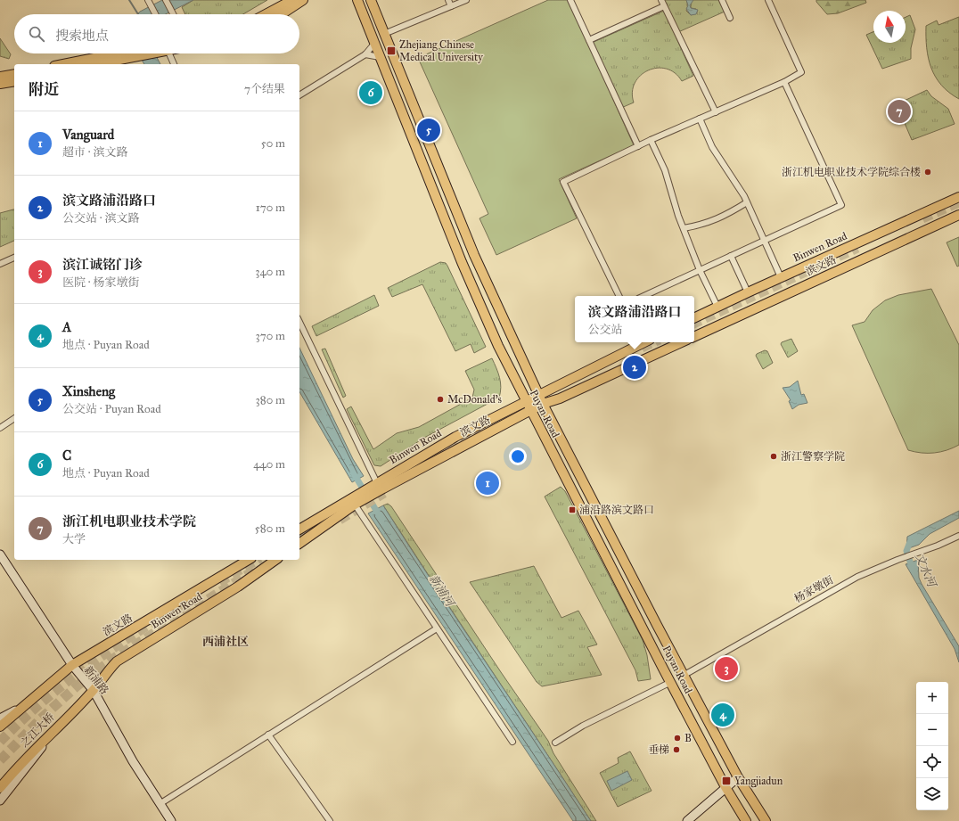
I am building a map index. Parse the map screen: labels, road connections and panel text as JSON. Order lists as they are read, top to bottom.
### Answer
{
  "streets": {
    "main road": [
      "Binwen Road",
      "滨文路",
      "Puyan Road",
      "之江大桥"
    ],
    "street": ["杨家墩街", "新浦路"]
  },
  "crossings": [
    ["Binwen Road", "滨文路"],
    ["Binwen Road", "Puyan Road"],
    ["Binwen Road", "新浦路"],
    ["Binwen Road", "之江大桥"],
    ["滨文路", "Puyan Road"],
    ["滨文路", "新浦路"],
    ["Puyan Road", "杨家墩街"],
    ["新浦路", "之江大桥"]
  ],
  "districts": ["西浦社区"],
  "water": ["文水河", "新浦河"],
  "places": {
    "transit": ["Zhejiang Chinese Medical University", "浦沿路滨文路口", "Yangjiadun"],
    "other": [
      "浙江机电职业技术学院综合楼",
      "McDonald's",
      "浙江警察学院",
      "B",
      "垂梯"
    ]
  },
  "north": "top",
  "page": {
    "search": "搜索地点",
    "heading": ["附近", "7个结果"],
    "pins": [
      "6",
      "7",
      "5",
      "2",
      "1",
      "3",
      "4"
    ],
    "list": [
      {
        "mark": "1",
        "name": "Vanguard",
        "note": "超市 · 滨文路",
        "value": "50 m"
      },
      {
        "mark": "2",
        "name": "滨文路浦沿路口",
        "note": "公交站 · 滨文路",
        "value": "170 m"
      },
      {
        "mark": "3",
        "name": "滨江诚铭门诊",
        "note": "医院 · 杨家墩街",
        "value": "340 m"
      },
      {
        "mark": "4",
        "name": "A",
        "note": "地点 · Puyan Road",
        "value": "370 m"
      },
      {
        "mark": "5",
        "name": "Xinsheng",
        "note": "公交站 · Puyan Road",
        "value": "380 m"
      },
      {
        "mark": "6",
        "name": "C",
        "note": "地点 · Puyan Road",
        "value": "440 m"
      },
      {
        "mark": "7",
        "name": "浙江机电职业技术学院",
        "note": "大学",
        "value": "580 m"
      }
    ],
    "popup": ["滨文路浦沿路口", "公交站"],
    "map_buttons": ["+", "−"]
  }
}
